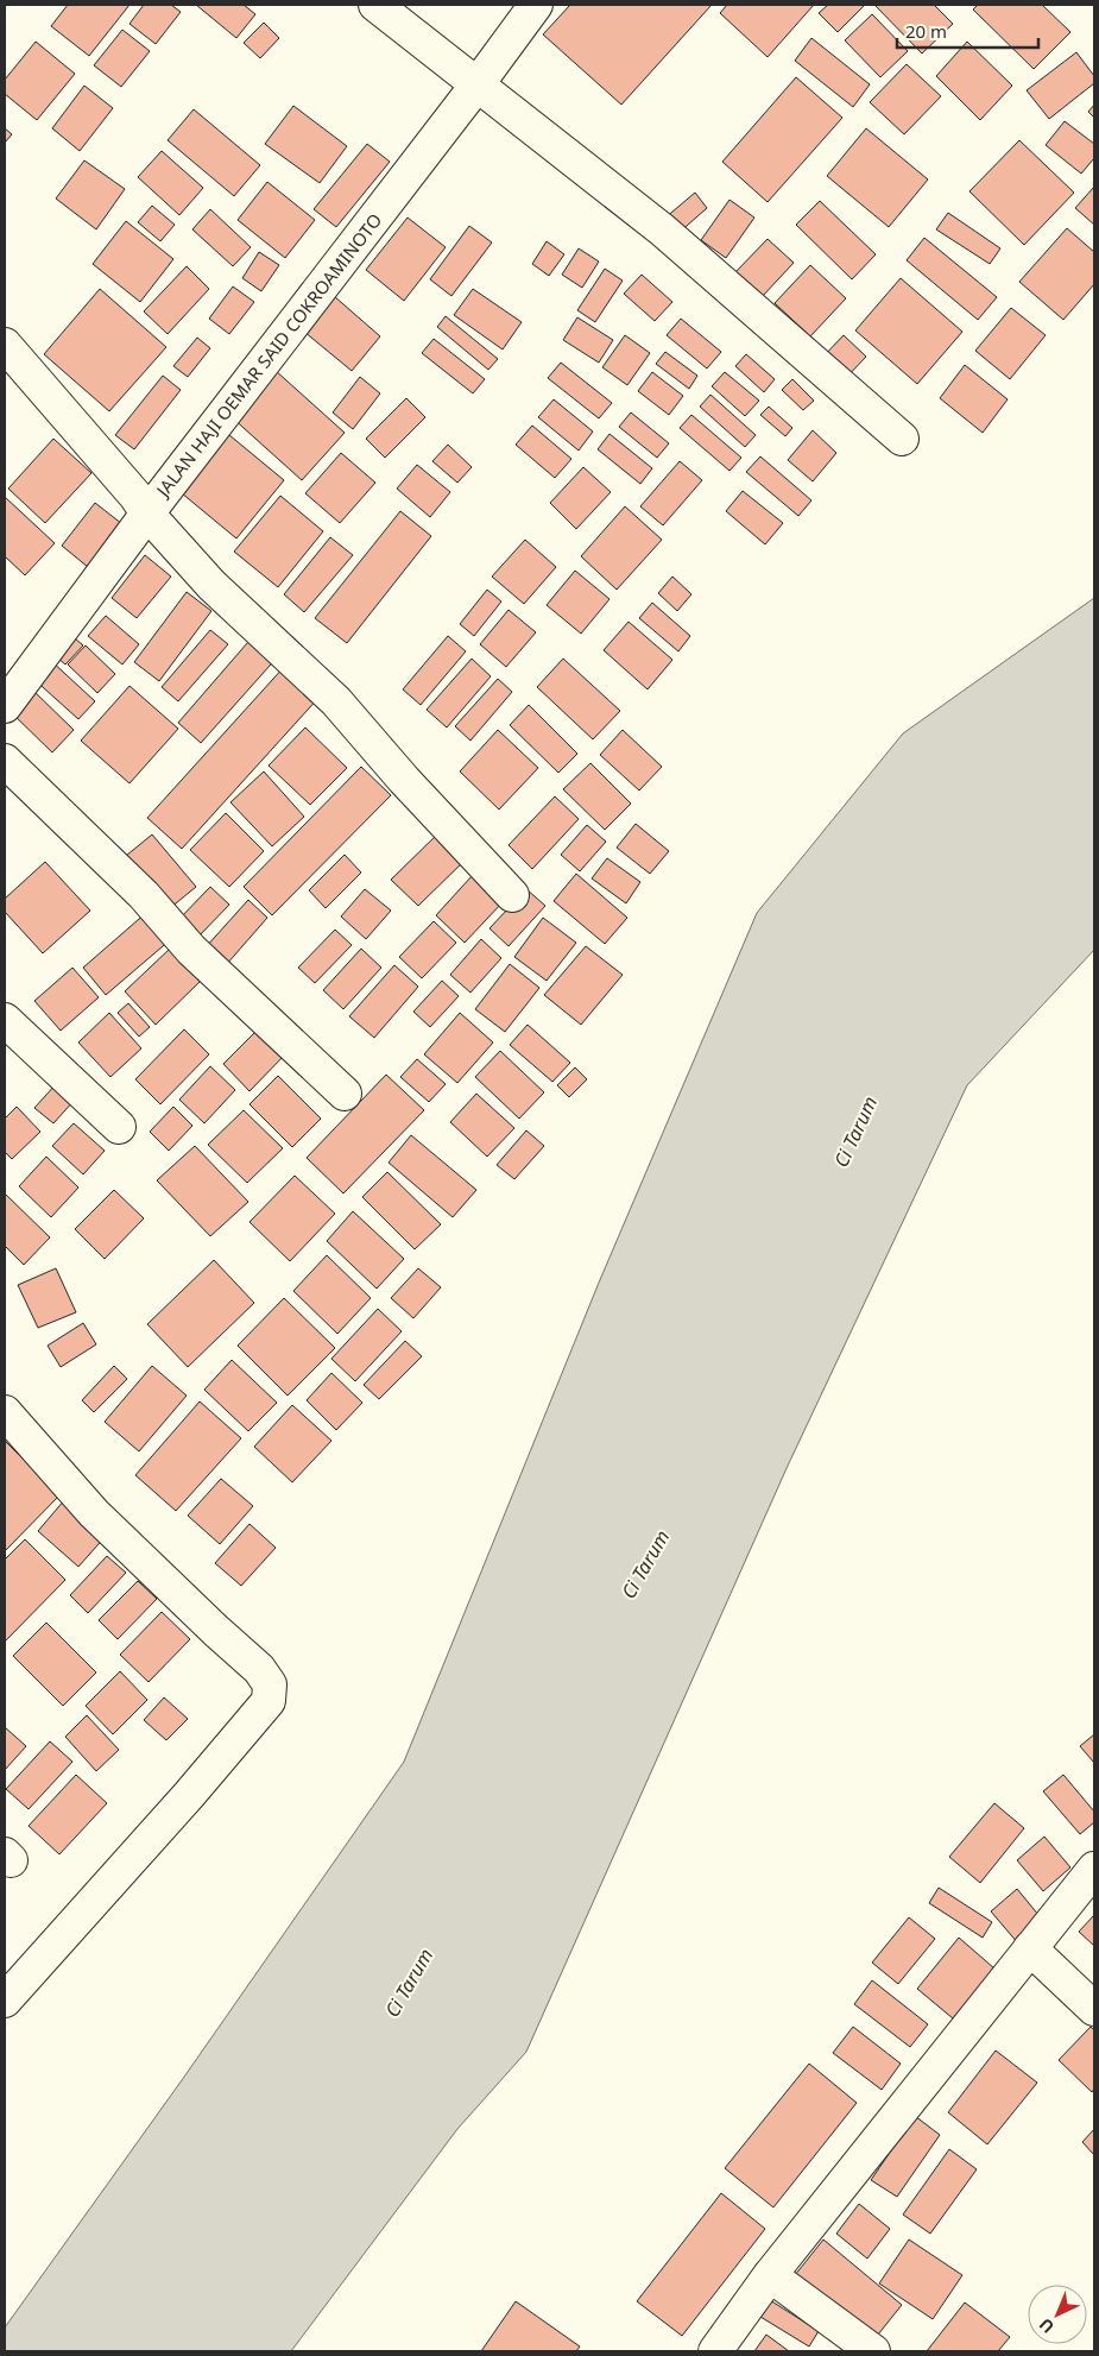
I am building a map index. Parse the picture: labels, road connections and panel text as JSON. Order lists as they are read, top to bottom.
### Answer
{
  "streets": {
    "street": ["JALAN HAJI OEMAR SAID COKROAMINOTO"]
  },
  "water": ["Ci Tarum"],
  "scale_bar": "20 m",
  "north": "bottom left"
}
